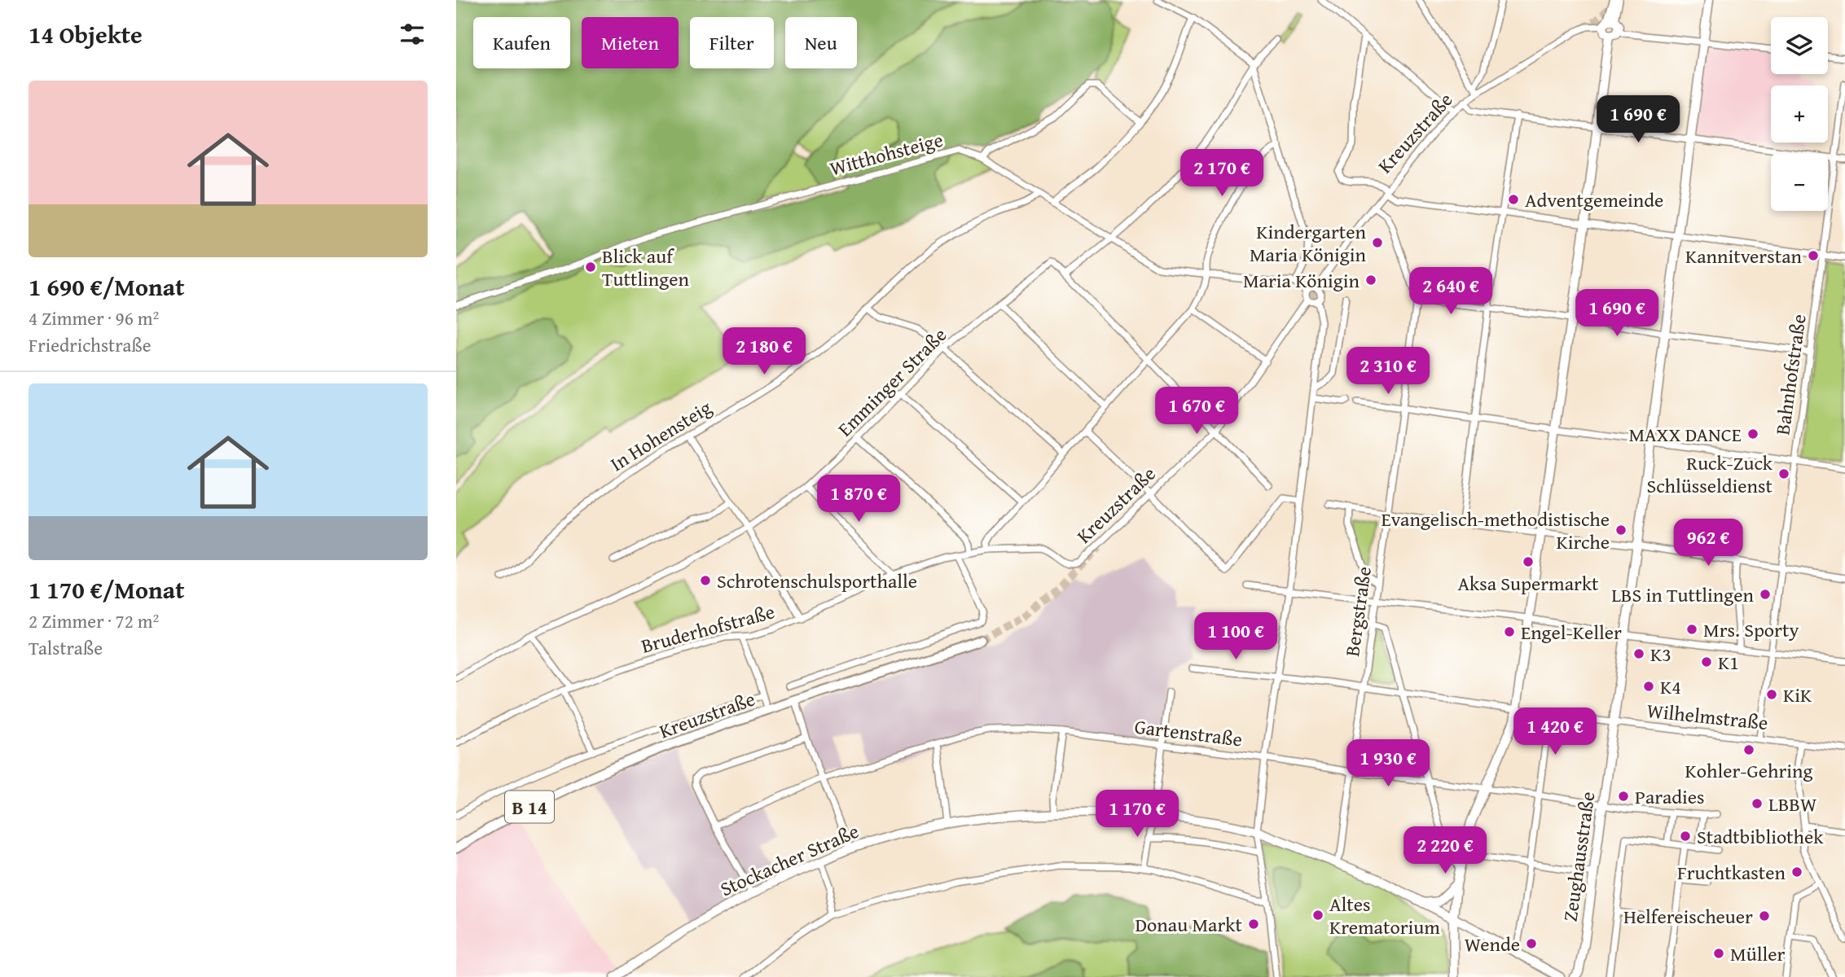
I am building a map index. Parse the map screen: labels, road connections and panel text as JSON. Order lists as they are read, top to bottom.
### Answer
{
  "streets": {
    "main road": ["Kreuzstraße", "B 14"],
    "street": [
      "Witthohsteige",
      "Bahnhofstraße",
      "Emminger Straße",
      "In Hohensteig",
      "Bergstraße",
      "Bruderhofstraße",
      "Wilhelmstraße",
      "Gartenstraße",
      "Zeughausstraße",
      "Stockacher Straße"
    ]
  },
  "crossings": [
    ["Kreuzstraße", "Witthohsteige"],
    ["Kreuzstraße", "Bergstraße"],
    ["Kreuzstraße", "Bruderhofstraße"],
    ["Witthohsteige", "In Hohensteig"],
    ["Bahnhofstraße", "Wilhelmstraße"],
    ["Bergstraße", "Wilhelmstraße"],
    ["Bergstraße", "Gartenstraße"],
    ["Bergstraße", "Stockacher Straße"],
    ["Wilhelmstraße", "Zeughausstraße"],
    ["Gartenstraße", "Zeughausstraße"]
  ],
  "places": [
    "Adventgemeinde",
    "Kindergarten Maria Königin",
    "Kannitverstan",
    "Blick auf Tuttlingen",
    "Maria Königin",
    "MAXX DANCE",
    "Ruck-Zuck Schlüsseldienst",
    "Evangelisch-methodistische Kirche",
    "Aksa Supermarkt",
    "Schrotenschulsporthalle",
    "LBS in Tuttlingen",
    "Mrs. Sporty",
    "Engel-Keller",
    "K3",
    "K1",
    "K4",
    "KiK",
    "Kohler-Gehring",
    "Paradies",
    "LBBW",
    "Stadtbibliothek",
    "Fruchtkasten",
    "Altes Krematorium",
    "Helfereischeuer",
    "Donau Markt",
    "Wende",
    "Müller"
  ],
  "page": {
    "heading": "14 Objekte",
    "map_buttons": ["+", "−"],
    "chip": [
      "Kaufen",
      "Mieten",
      "Filter",
      "Neu"
    ],
    "list": [
      {
        "name": "1 690 €/Monat",
        "note": "4 Zimmer · 96 m² · Friedrichstraße"
      },
      {
        "name": "1 170 €/Monat",
        "note": "2 Zimmer · 72 m² · Talstraße"
      }
    ],
    "price": [
      "1 690 €",
      "2 170 €",
      "2 640 €",
      "1 690 €",
      "2 180 €",
      "2 310 €",
      "1 670 €",
      "1 870 €",
      "962 €",
      "1 100 €",
      "1 420 €",
      "1 930 €",
      "1 170 €",
      "2 220 €"
    ]
  }
}
